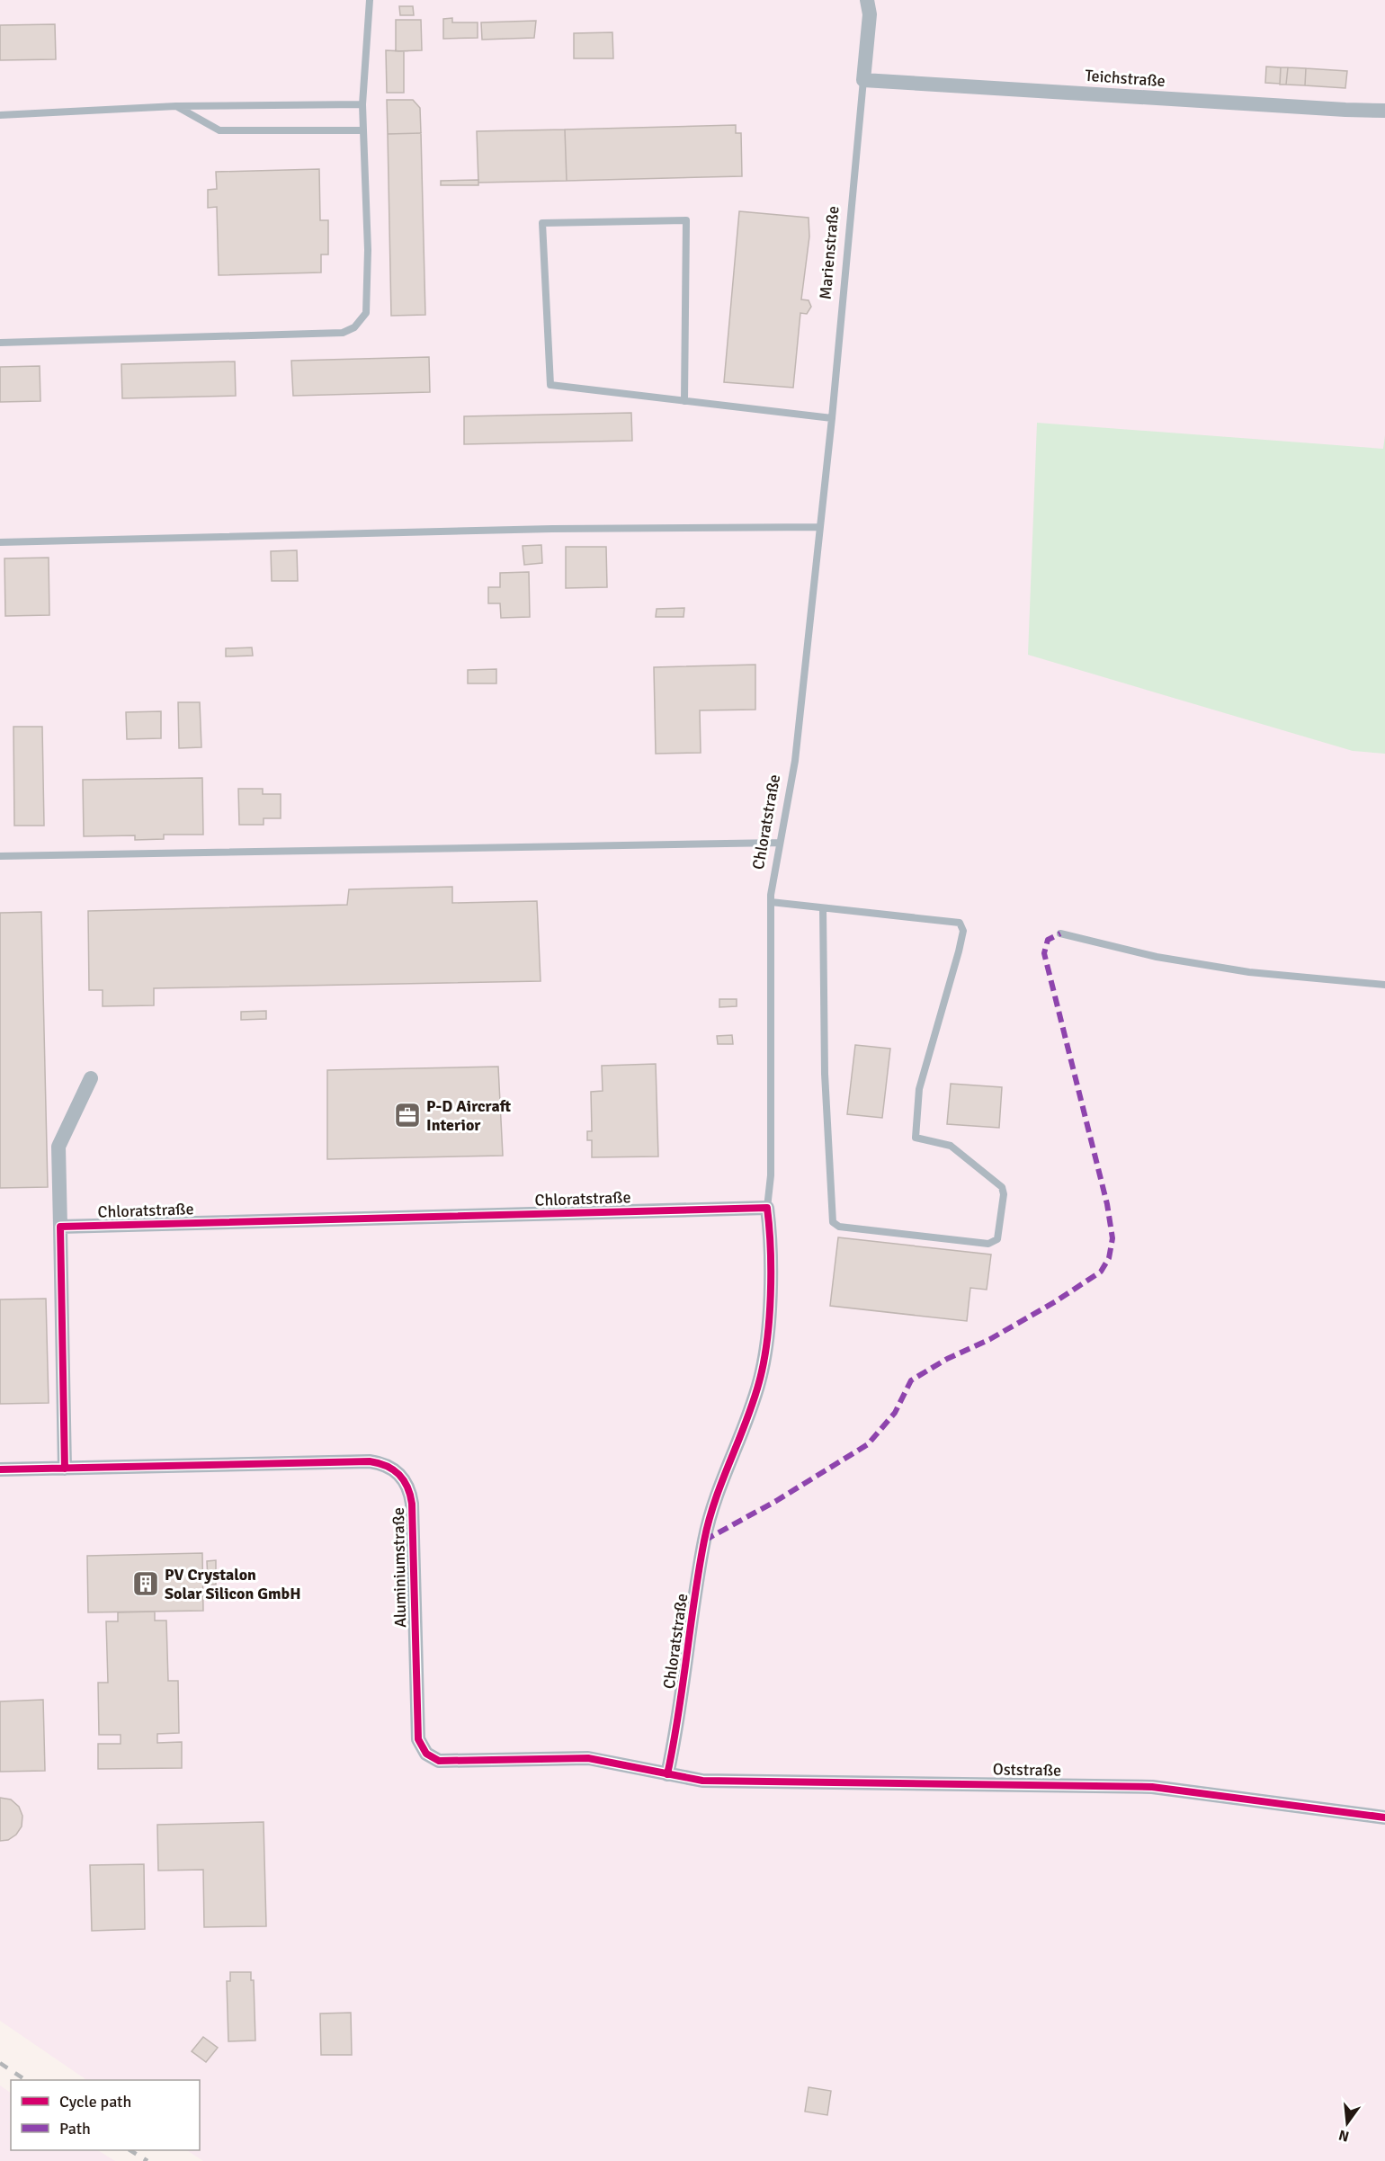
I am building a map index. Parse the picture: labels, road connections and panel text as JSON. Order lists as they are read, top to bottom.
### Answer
{
  "streets": {
    "street": [
      "Teichstraße",
      "Marienstraße",
      "Chloratstraße",
      "Aluminiumstraße",
      "Oststraße"
    ]
  },
  "crossings": [
    ["Teichstraße", "Marienstraße"],
    ["Marienstraße", "Chloratstraße"],
    ["Chloratstraße", "Aluminiumstraße"],
    ["Chloratstraße", "Oststraße"],
    ["Aluminiumstraße", "Oststraße"]
  ],
  "places": {
    "office": ["P-D Aircraft Interior"],
    "building": ["PV Crystalon Solar Silicon GmbH"]
  },
  "legend": ["Cycle path", "Path"],
  "north": "bottom"
}
